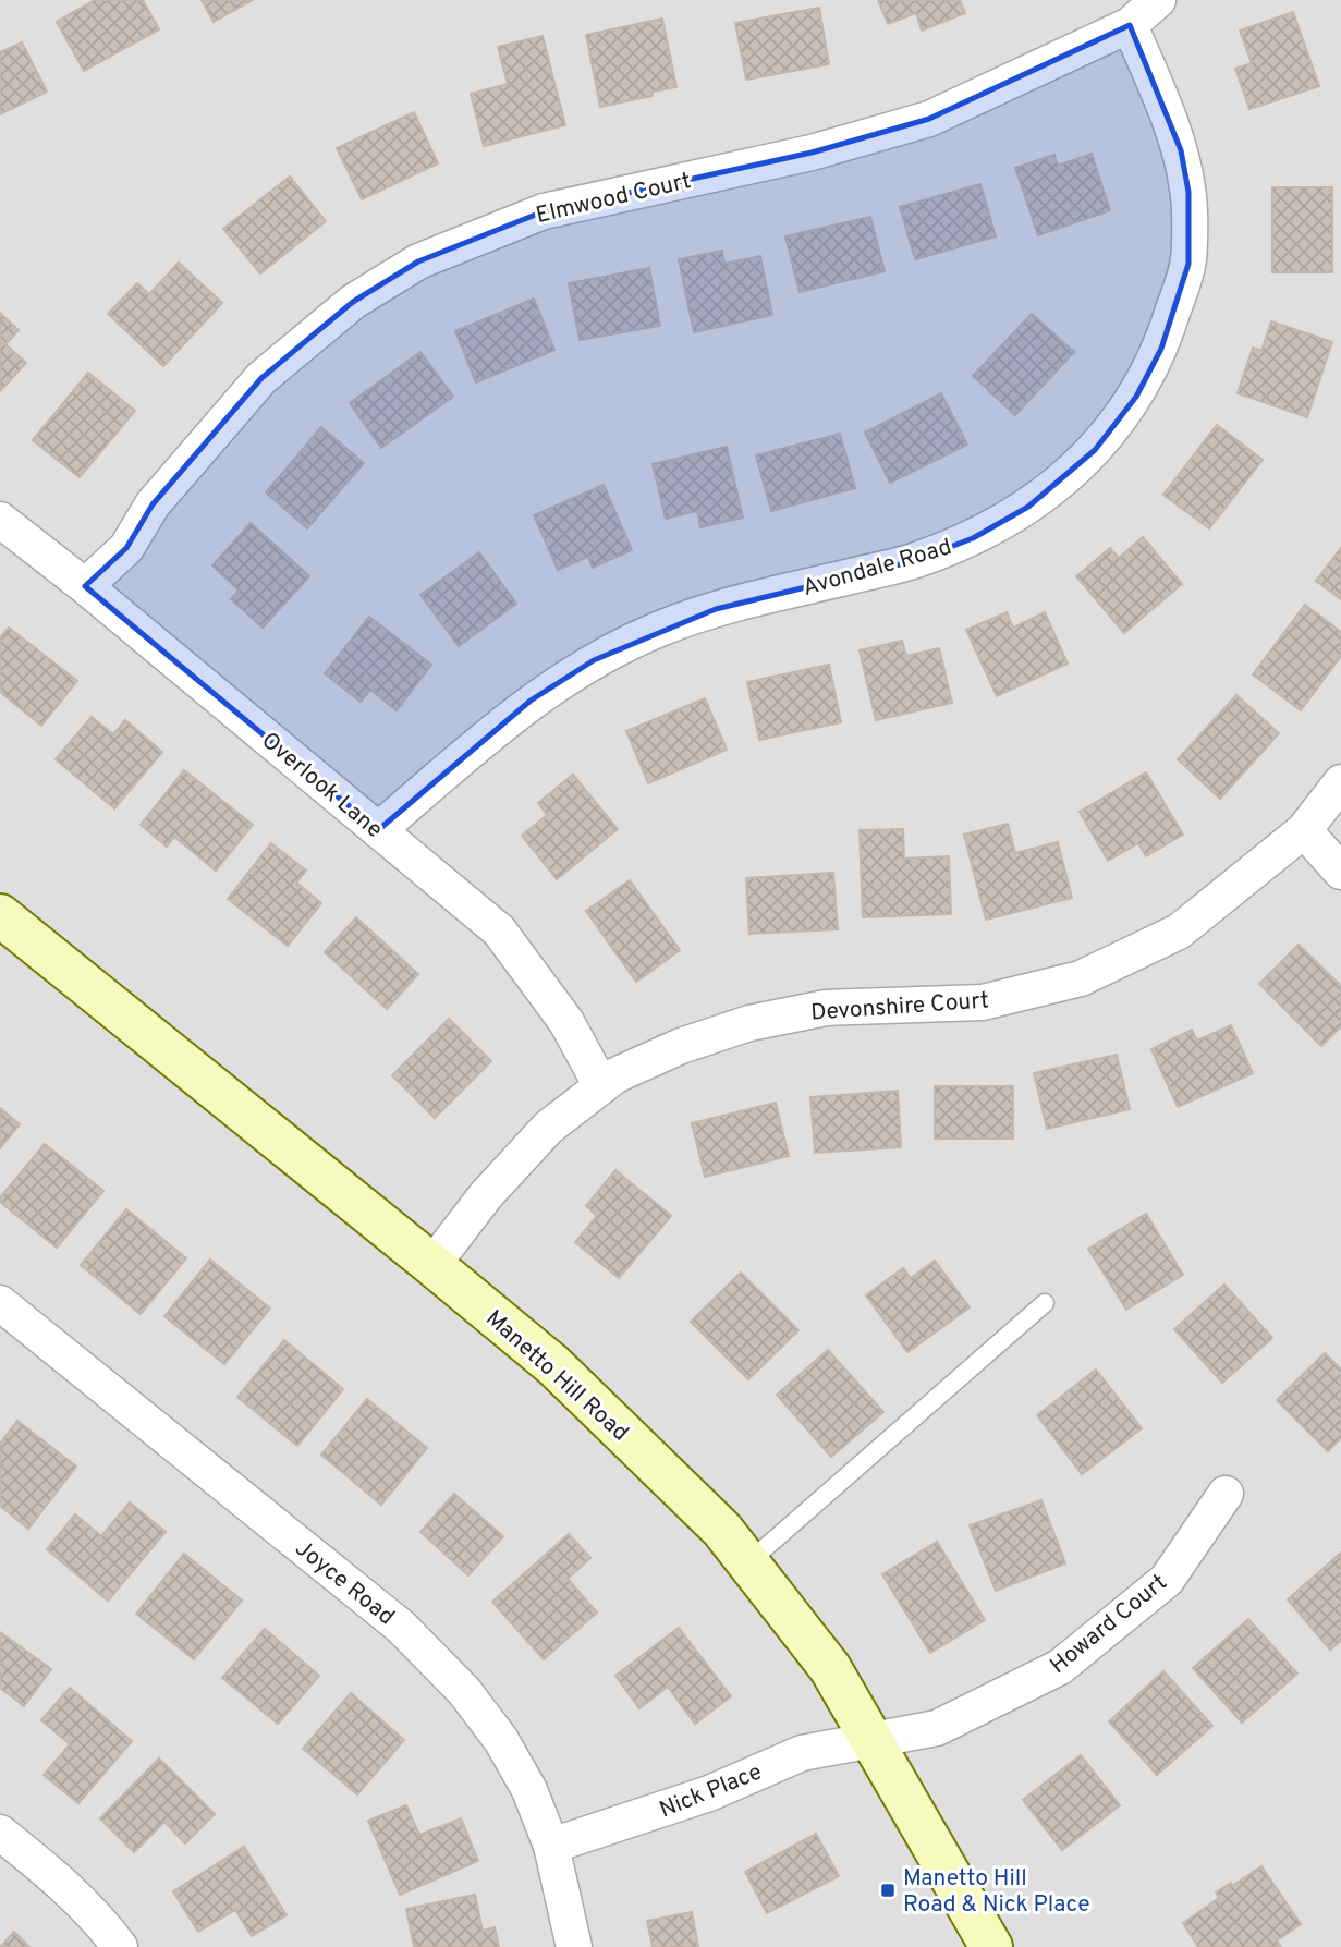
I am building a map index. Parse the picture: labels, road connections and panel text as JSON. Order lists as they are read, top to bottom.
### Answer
{
  "streets": {
    "main road": ["Manetto Hill Road"],
    "street": [
      "Elmwood Court",
      "Avondale Road",
      "Overlook Lane",
      "Devonshire Court",
      "Joyce Road",
      "Howard Court",
      "Nick Place"
    ]
  },
  "crossings": [
    ["Elmwood Court", "Avondale Road"],
    ["Elmwood Court", "Overlook Lane"],
    ["Avondale Road", "Overlook Lane"],
    ["Overlook Lane", "Devonshire Court"],
    ["Devonshire Court", "Manetto Hill Road"],
    ["Manetto Hill Road", "Howard Court"],
    ["Manetto Hill Road", "Nick Place"],
    ["Joyce Road", "Nick Place"],
    ["Howard Court", "Nick Place"]
  ],
  "places": {
    "transit": ["Manetto Hill Road & Nick Place"]
  }
}
